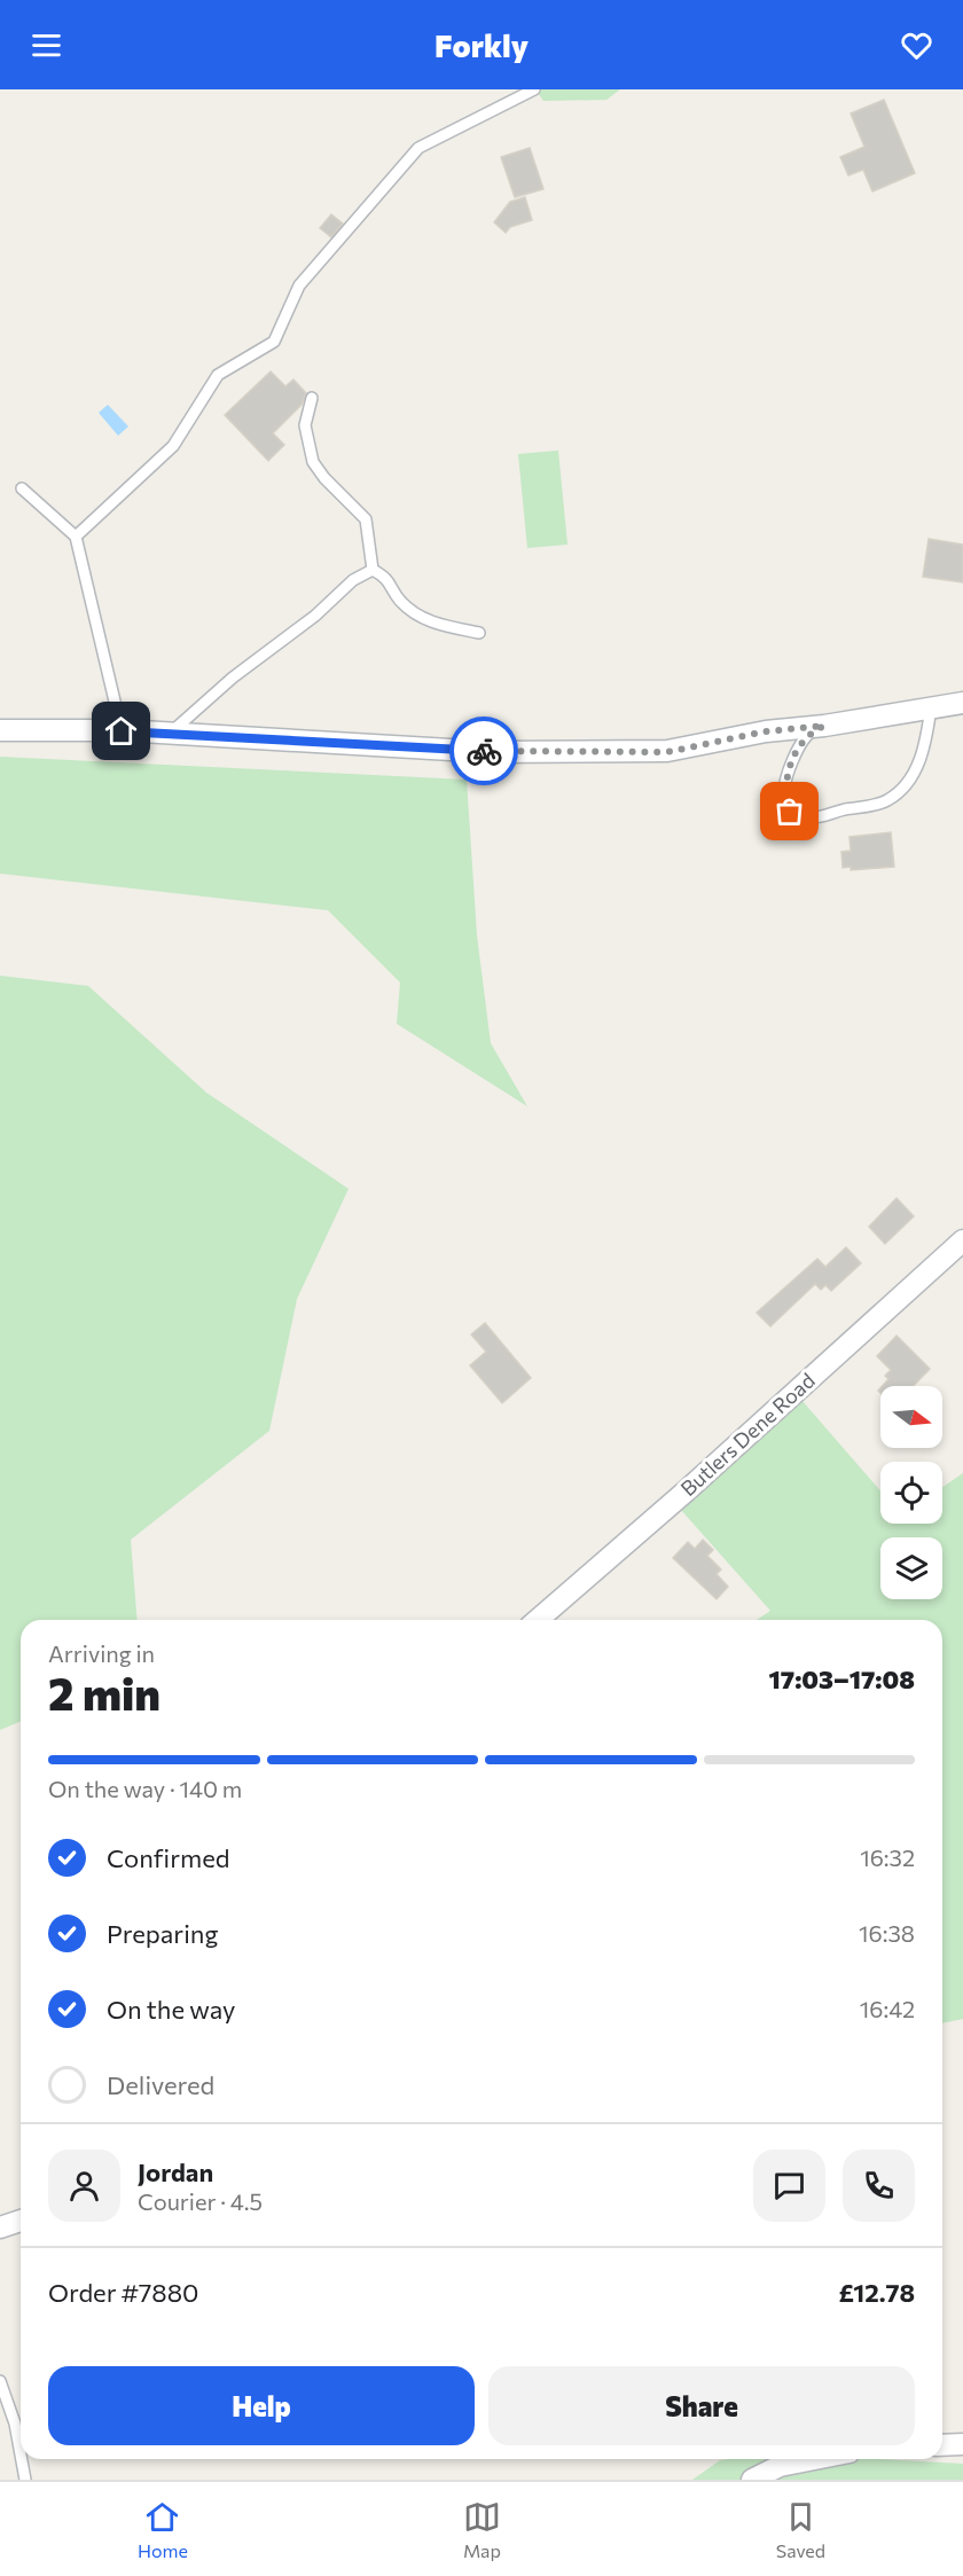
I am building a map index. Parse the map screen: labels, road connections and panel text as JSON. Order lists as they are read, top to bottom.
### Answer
{
  "streets": {
    "street": ["Butlers Dene Road"]
  },
  "north": "right",
  "page": {
    "header": "Forkly",
    "heading": ["2 min", "Arriving in", "17:03–17:08"],
    "panel": [
      "Jordan",
      "Courier · 4.5",
      "Order #7880",
      "£12.78"
    ],
    "bar": "On the way · 140 m",
    "list": [
      ["Confirmed", "16:32"],
      ["Preparing", "16:38"],
      ["On the way", "16:42"],
      "Delivered"
    ],
    "buttons": ["Help", "Share"],
    "tabs": ["Home", "Map", "Saved"]
  }
}
